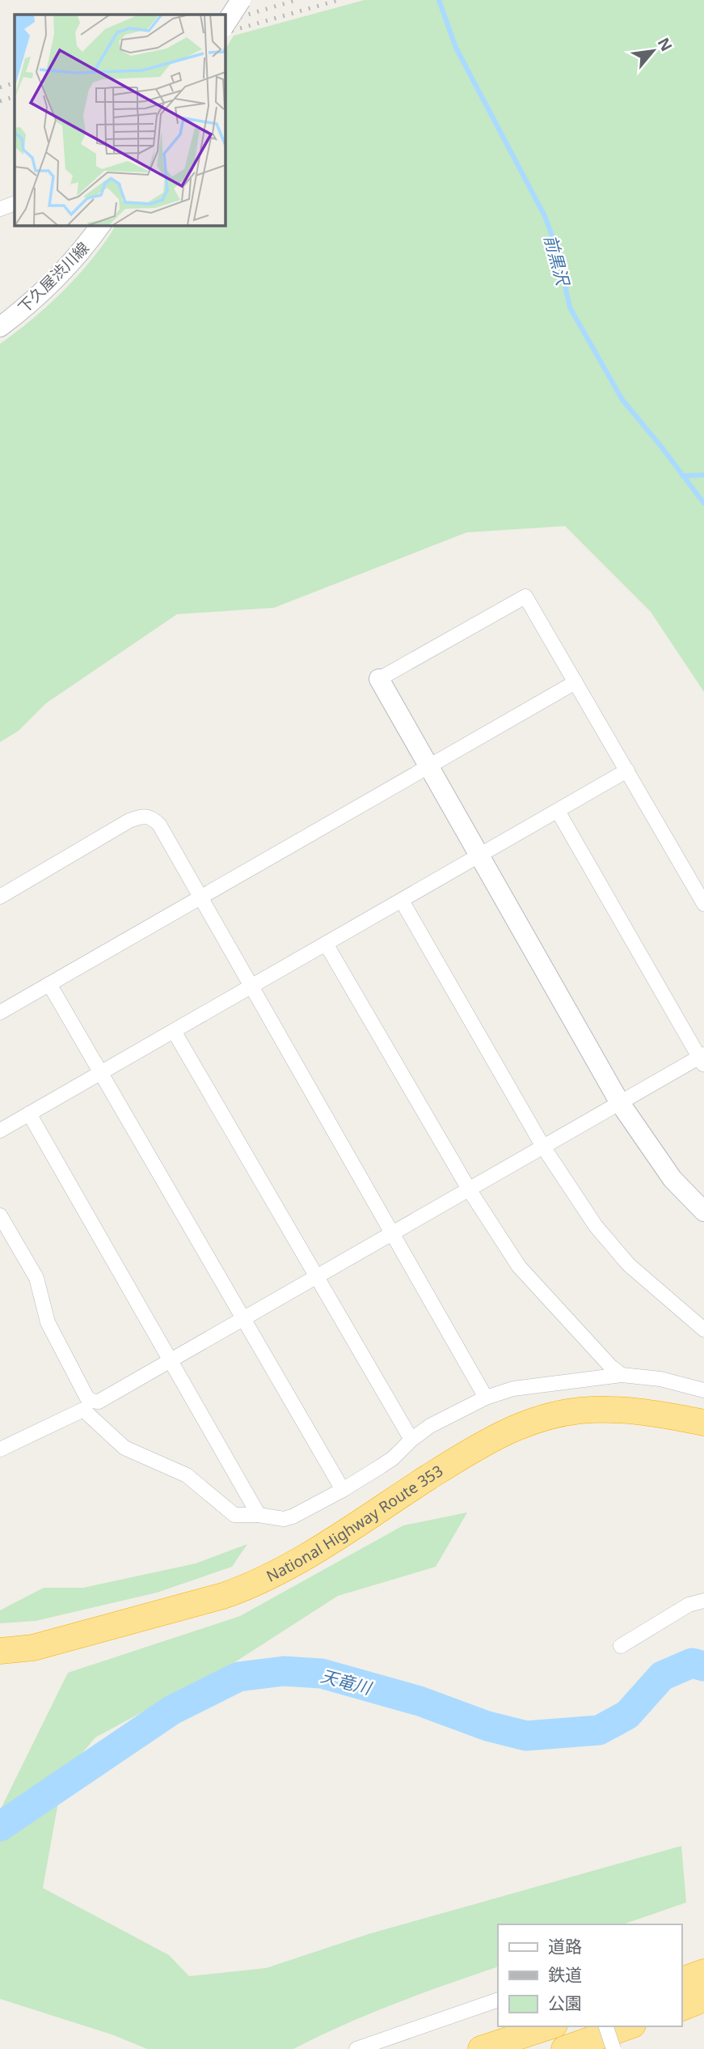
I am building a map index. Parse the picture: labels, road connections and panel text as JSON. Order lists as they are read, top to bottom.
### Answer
{
  "streets": {
    "highway": ["National Highway Route 353"],
    "street": ["下久屋渋川線"]
  },
  "water": ["前黒沢", "天竜川"],
  "legend": ["道路", "鉄道", "公園"],
  "north": "top right"
}
